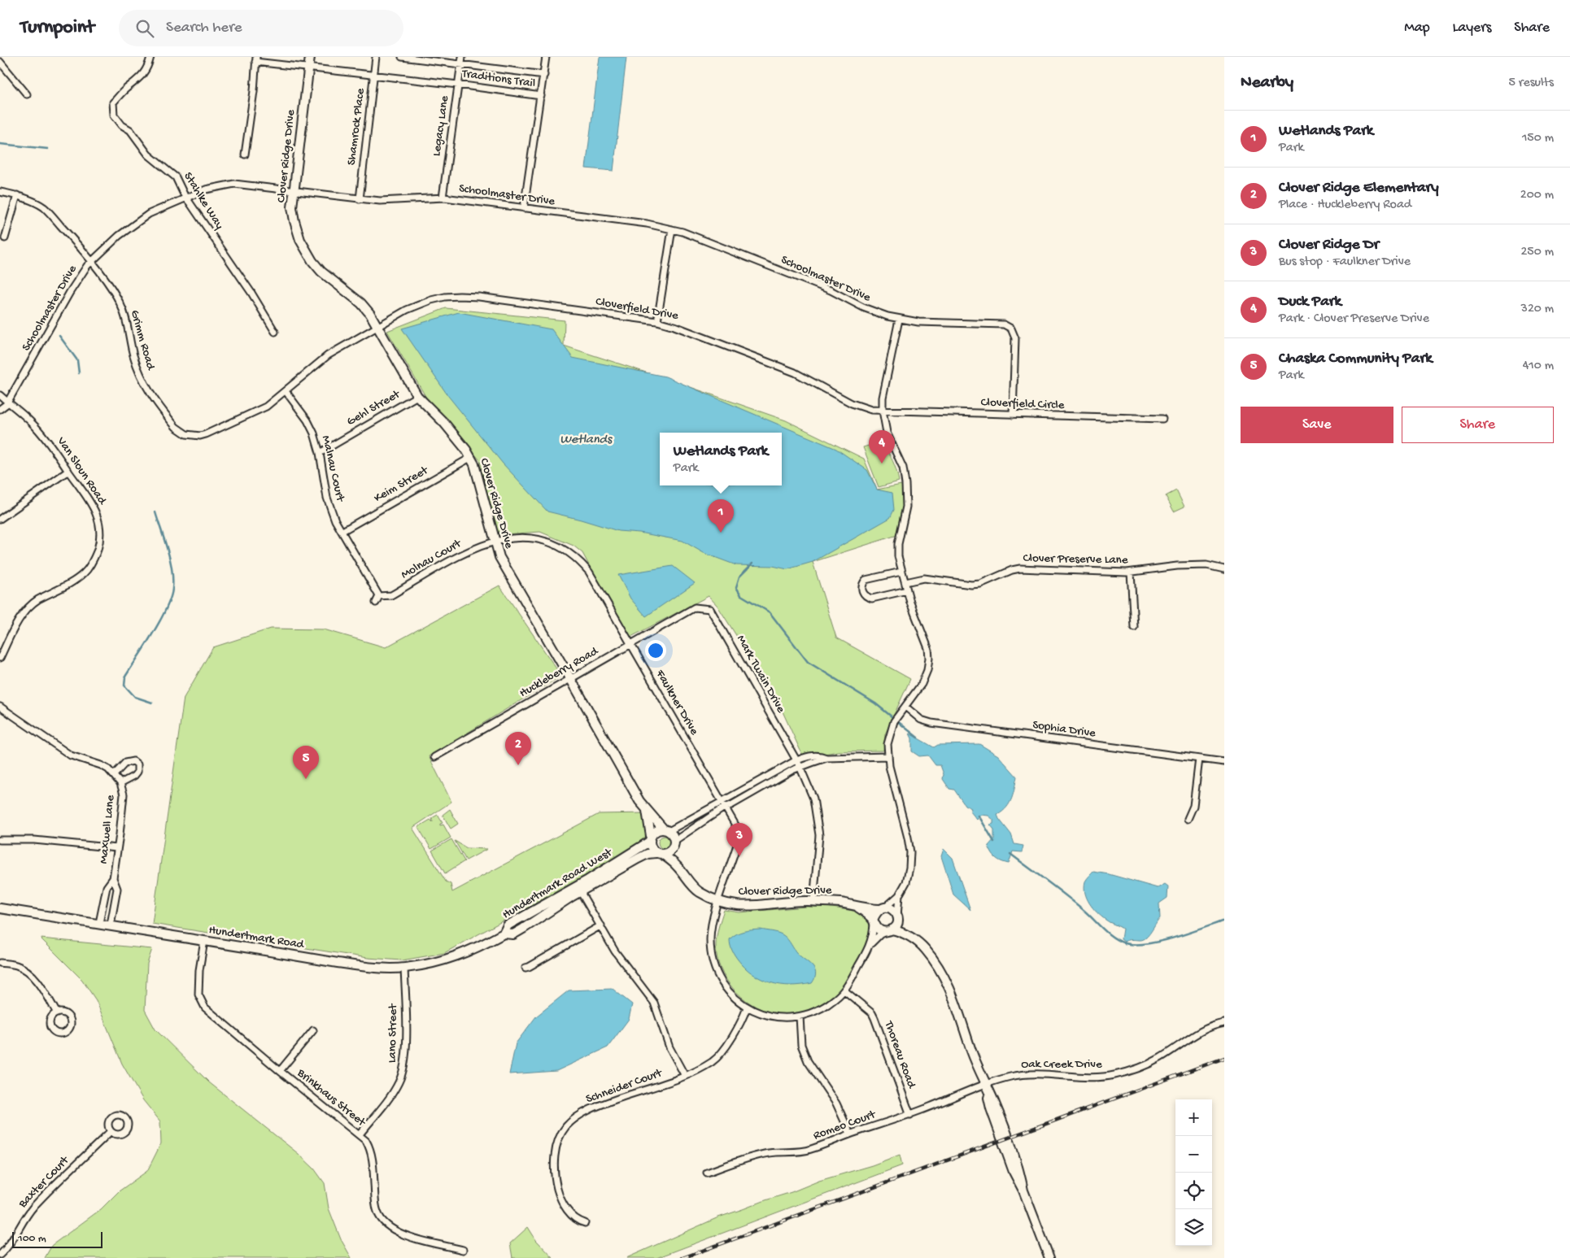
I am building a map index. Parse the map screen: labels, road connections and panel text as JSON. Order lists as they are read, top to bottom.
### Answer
{
  "streets": {
    "street": [
      "Traditions Trail",
      "Legacy Lane",
      "Shamrock Place",
      "Clover Ridge Drive",
      "Schoolmaster Drive",
      "Stahlke Way",
      "Cloverfield Drive",
      "Grimm Road",
      "Cloverfield Circle",
      "Gehl Street",
      "Malnau Court",
      "Van Sloun Road",
      "Keim Street",
      "Molnau Court",
      "Clover Preserve Lane",
      "Huckleberry Road",
      "Mark Twain Drive",
      "Faulkner Drive",
      "Sophia Drive",
      "Maxwell Lane",
      "Hundertmark Road West",
      "Hundertmark Road",
      "Lano Street",
      "Thoreau Road",
      "Oak Creek Drive",
      "Schneider Court",
      "Brinkhaus Street",
      "Romeo Court",
      "Baxter Court"
    ]
  },
  "crossings": [
    ["Traditions Trail", "Legacy Lane"],
    ["Traditions Trail", "Shamrock Place"],
    ["Traditions Trail", "Clover Ridge Drive"],
    ["Legacy Lane", "Schoolmaster Drive"],
    ["Shamrock Place", "Schoolmaster Drive"],
    ["Clover Ridge Drive", "Schoolmaster Drive"],
    ["Clover Ridge Drive", "Cloverfield Drive"],
    ["Clover Ridge Drive", "Grimm Road"],
    ["Clover Ridge Drive", "Gehl Street"],
    ["Clover Ridge Drive", "Keim Street"],
    ["Clover Ridge Drive", "Molnau Court"],
    ["Clover Ridge Drive", "Huckleberry Road"],
    ["Clover Ridge Drive", "Mark Twain Drive"],
    ["Clover Ridge Drive", "Faulkner Drive"],
    ["Clover Ridge Drive", "Hundertmark Road West"],
    ["Schoolmaster Drive", "Stahlke Way"],
    ["Schoolmaster Drive", "Grimm Road"],
    ["Schoolmaster Drive", "Cloverfield Circle"],
    ["Schoolmaster Drive", "Van Sloun Road"],
    ["Cloverfield Drive", "Grimm Road"],
    ["Cloverfield Drive", "Cloverfield Circle"],
    ["Grimm Road", "Malnau Court"],
    ["Gehl Street", "Malnau Court"],
    ["Malnau Court", "Keim Street"],
    ["Malnau Court", "Molnau Court"],
    ["Molnau Court", "Faulkner Drive"],
    ["Huckleberry Road", "Mark Twain Drive"],
    ["Huckleberry Road", "Faulkner Drive"],
    ["Faulkner Drive", "Schneider Court"],
    ["Maxwell Lane", "Hundertmark Road"],
    ["Hundertmark Road West", "Hundertmark Road"],
    ["Hundertmark Road", "Lano Street"],
    ["Hundertmark Road", "Brinkhaus Street"],
    ["Lano Street", "Brinkhaus Street"],
    ["Thoreau Road", "Romeo Court"],
    ["Oak Creek Drive", "Romeo Court"]
  ],
  "water": ["Wetlands"],
  "scale_bar": "100 m",
  "page": {
    "header": "Turnpoint",
    "search": "Search here",
    "nav": ["Map", "Layers", "Share"],
    "heading": ["Nearby", "5 results"],
    "list": [
      {
        "mark": "1",
        "name": "Wetlands Park",
        "note": "Park",
        "value": "150 m"
      },
      {
        "mark": "2",
        "name": "Clover Ridge Elementary",
        "note": "Place · Huckleberry Road",
        "value": "200 m"
      },
      {
        "mark": "3",
        "name": "Clover Ridge Dr",
        "note": "Bus stop · Faulkner Drive",
        "value": "250 m"
      },
      {
        "mark": "4",
        "name": "Duck Park",
        "note": "Park · Clover Preserve Drive",
        "value": "320 m"
      },
      {
        "mark": "5",
        "name": "Chaska Community Park",
        "note": "Park",
        "value": "410 m"
      }
    ],
    "buttons": ["Save", "Share"],
    "pins": [
      "4",
      "1",
      "2",
      "5",
      "3"
    ],
    "popup": ["Wetlands Park", "Park"],
    "map_buttons": ["+", "−"],
    "scale": "100 m"
  }
}
